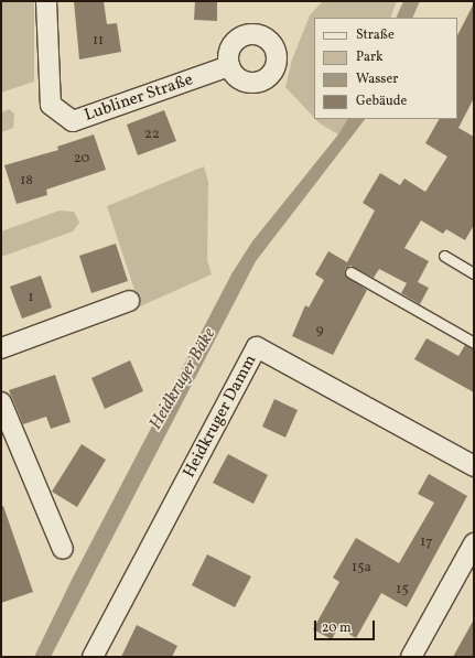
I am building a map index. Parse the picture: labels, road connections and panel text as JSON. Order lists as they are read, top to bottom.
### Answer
{
  "streets": {
    "street": ["Lubliner Straße", "Heidkruger Damm"]
  },
  "water": ["Heidkruger Bäke"],
  "house_numbers": [
    "11",
    "22",
    "20",
    "18",
    "1",
    "9",
    "17",
    "15a",
    "15"
  ],
  "legend": [
    "Straße",
    "Park",
    "Wasser",
    "Gebäude"
  ],
  "scale_bar": "20 m"
}
